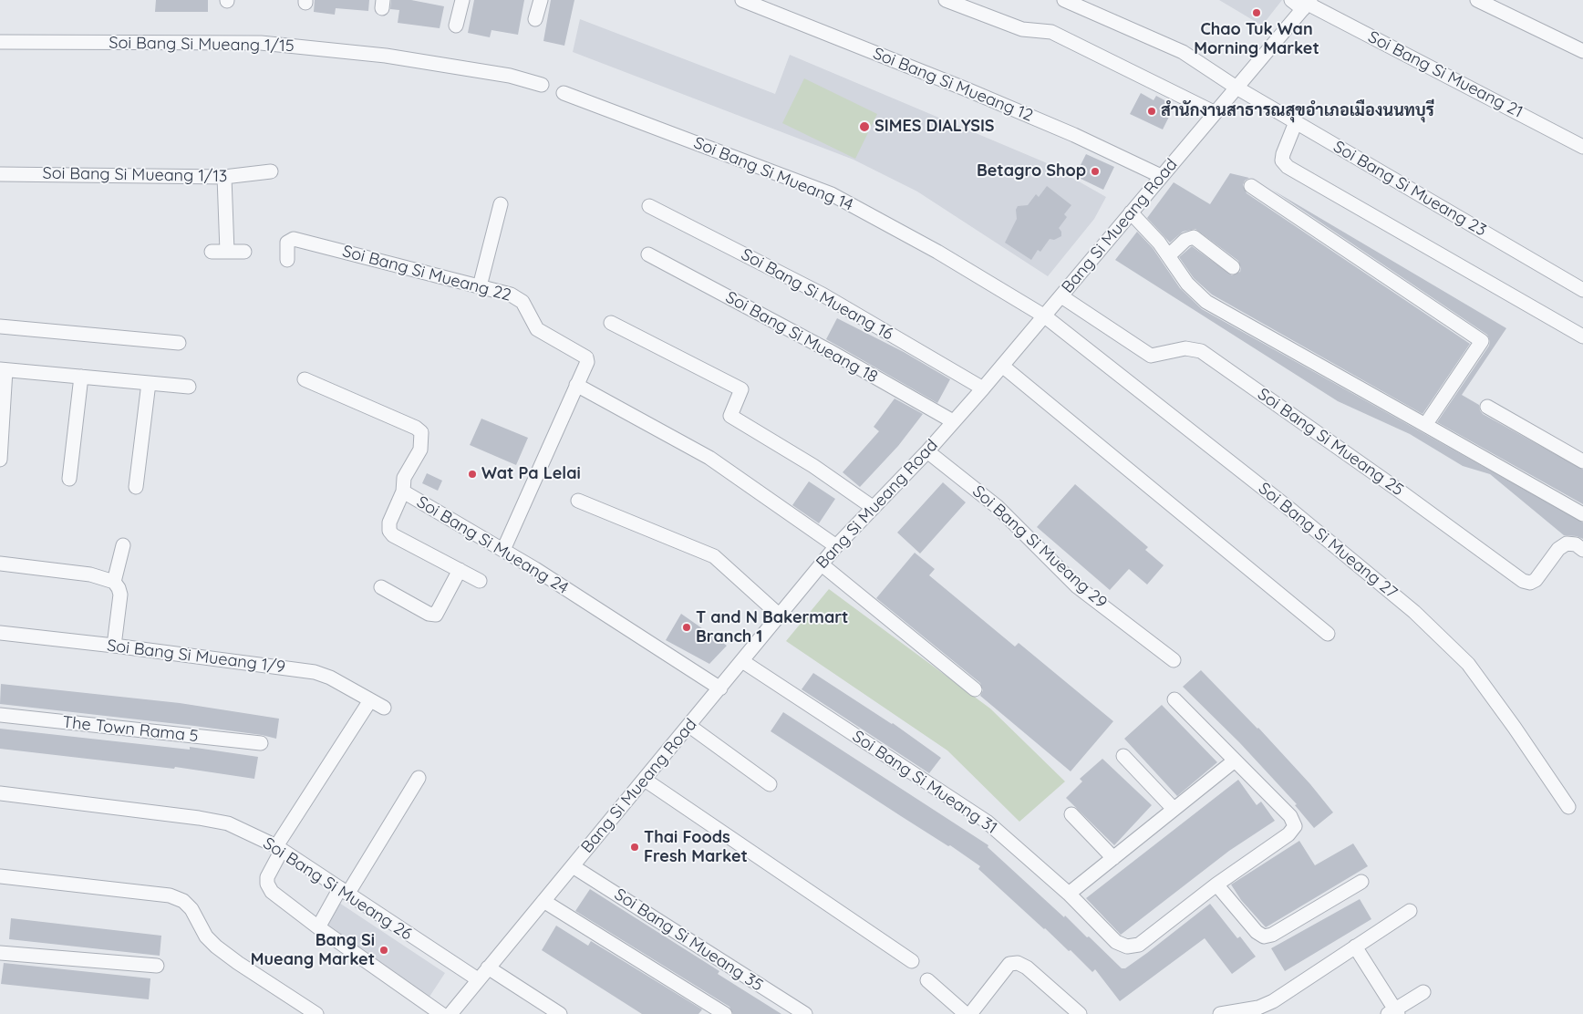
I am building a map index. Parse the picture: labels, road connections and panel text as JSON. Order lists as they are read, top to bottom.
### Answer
{
  "streets": {
    "street": [
      "Soi Bang Si Mueang 1/15",
      "Soi Bang Si Mueang 21",
      "Soi Bang Si Mueang 12",
      "Soi Bang Si Mueang 14",
      "Soi Bang Si Mueang 1/13",
      "Soi Bang Si Mueang 23",
      "Bang Si Mueang Road",
      "Soi Bang Si Mueang 22",
      "Soi Bang Si Mueang 16",
      "Soi Bang Si Mueang 18",
      "Soi Bang Si Mueang 25",
      "Soi Bang Si Mueang 27",
      "Soi Bang Si Mueang 24",
      "Soi Bang Si Mueang 29",
      "Soi Bang Si Mueang 1/9",
      "The Town Rama 5",
      "Soi Bang Si Mueang 31",
      "Soi Bang Si Mueang 26",
      "Soi Bang Si Mueang 35"
    ]
  },
  "crossings": [
    ["Soi Bang Si Mueang 21", "Bang Si Mueang Road"],
    ["Soi Bang Si Mueang 12", "Bang Si Mueang Road"],
    ["Soi Bang Si Mueang 14", "Bang Si Mueang Road"],
    ["Soi Bang Si Mueang 14", "Soi Bang Si Mueang 27"],
    ["Soi Bang Si Mueang 23", "Bang Si Mueang Road"],
    ["Bang Si Mueang Road", "Soi Bang Si Mueang 16"],
    ["Bang Si Mueang Road", "Soi Bang Si Mueang 18"],
    ["Bang Si Mueang Road", "Soi Bang Si Mueang 25"],
    ["Bang Si Mueang Road", "Soi Bang Si Mueang 27"],
    ["Bang Si Mueang Road", "Soi Bang Si Mueang 24"],
    ["Bang Si Mueang Road", "Soi Bang Si Mueang 29"],
    ["Bang Si Mueang Road", "Soi Bang Si Mueang 31"],
    ["Bang Si Mueang Road", "Soi Bang Si Mueang 26"],
    ["Bang Si Mueang Road", "Soi Bang Si Mueang 35"],
    ["Soi Bang Si Mueang 22", "Soi Bang Si Mueang 24"]
  ],
  "places": [
    "Chao Tuk Wan Morning Market",
    "สำนักงานสาธารณสุขอำเภอเมืองนนทบุรี",
    "SIMES DIALYSIS",
    "Betagro Shop",
    "Wat Pa Lelai",
    "T and N Bakermart Branch 1",
    "Thai Foods Fresh Market",
    "Bang Si Mueang Market"
  ]
}
